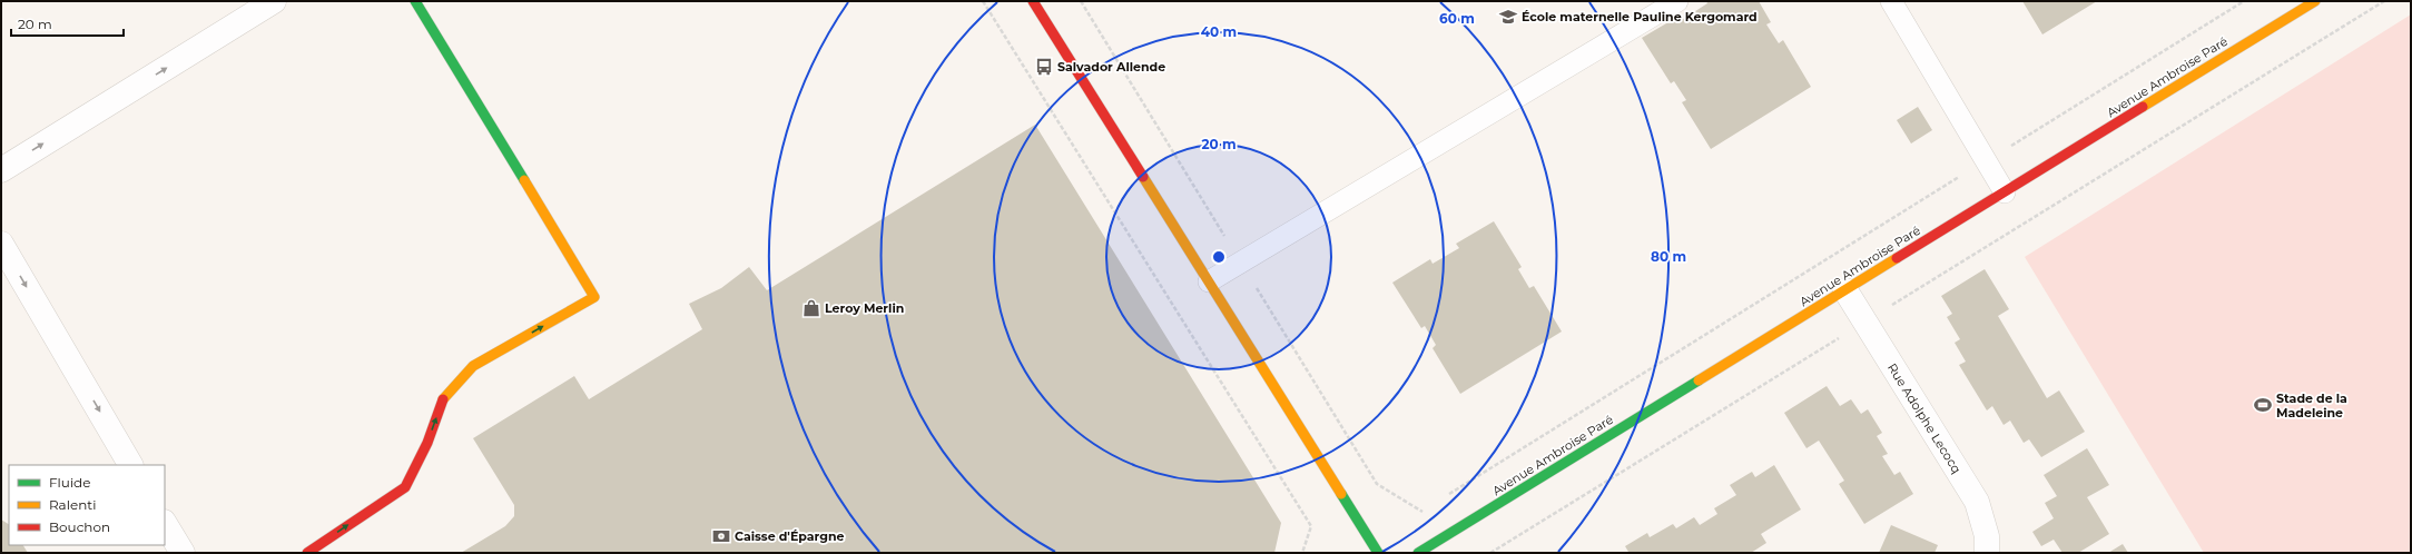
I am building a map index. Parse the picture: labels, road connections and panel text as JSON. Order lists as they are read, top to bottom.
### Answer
{
  "streets": {
    "street": ["Avenue Ambroise Paré", "Rue Adolphe Lecocq"]
  },
  "crossings": [
    ["Avenue Ambroise Paré", "Rue Adolphe Lecocq"]
  ],
  "places": {
    "school or university": ["École maternelle Pauline Kergomard"],
    "bus stop": ["Salvador Allende"],
    "shop": ["Leroy Merlin"],
    "sports": ["Stade de la Madeleine"],
    "bank": ["Caisse d'Épargne"]
  },
  "legend": ["Fluide", "Ralenti", "Bouchon"],
  "scale_bar": "20 m",
  "rings": [
    "60 m",
    "40 m",
    "20 m",
    "80 m"
  ]
}
